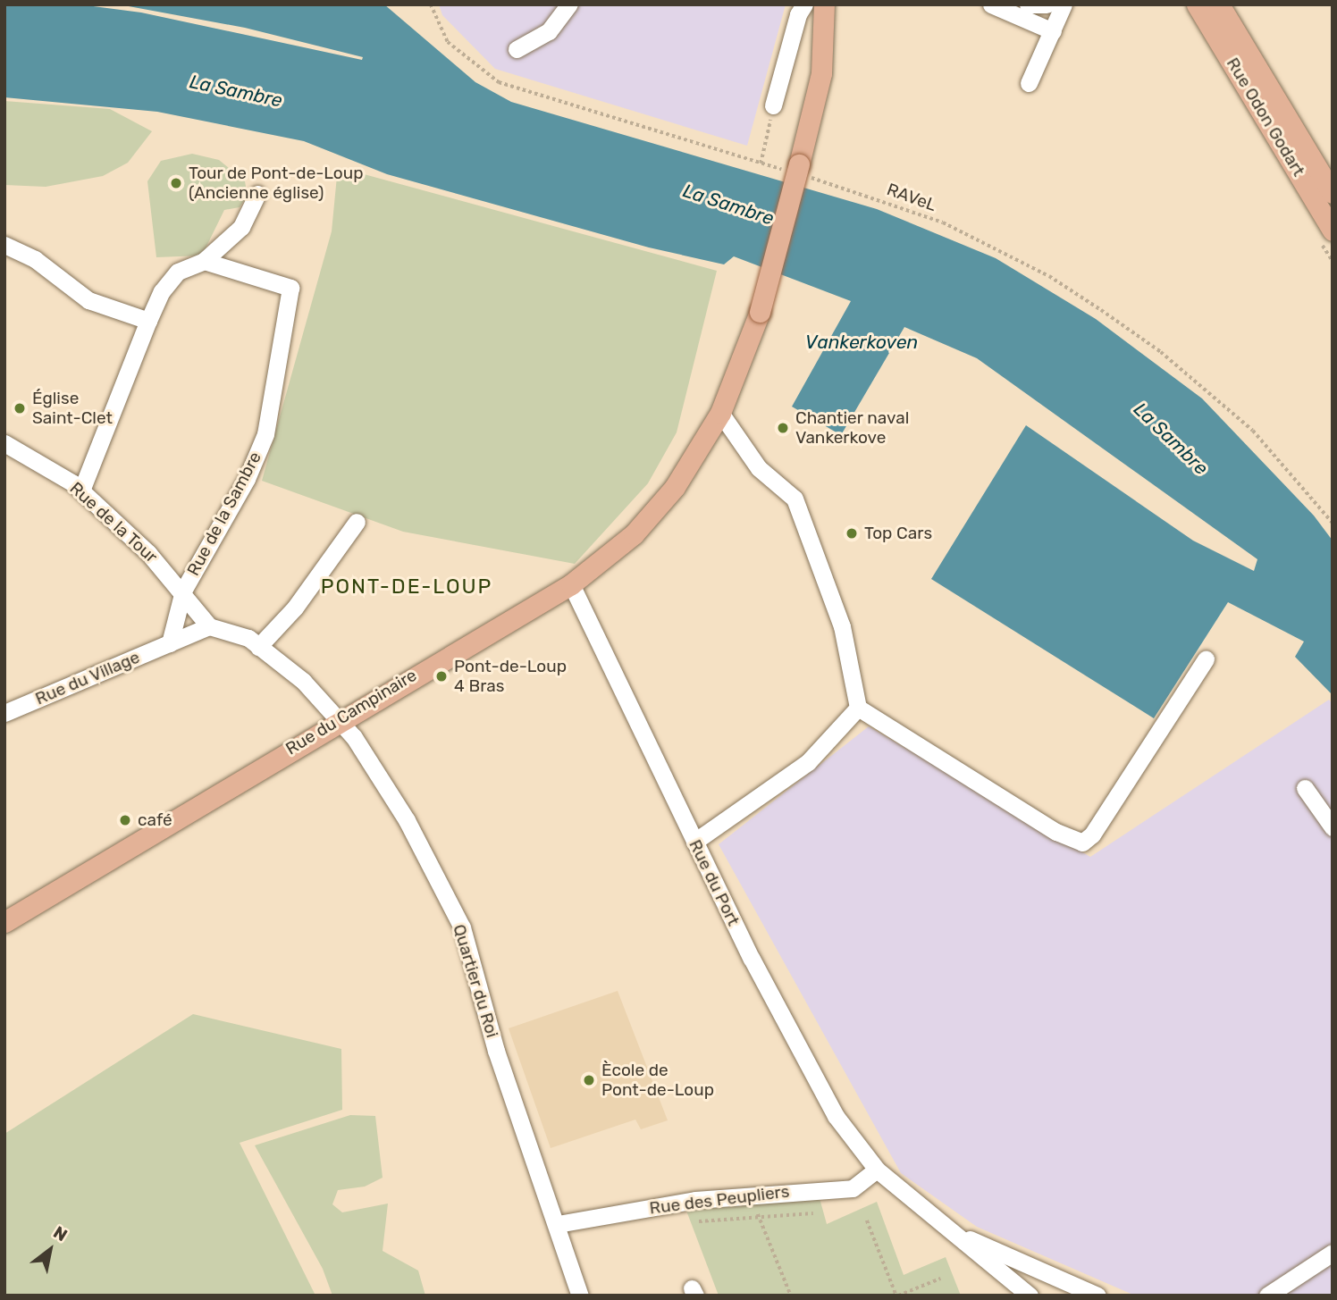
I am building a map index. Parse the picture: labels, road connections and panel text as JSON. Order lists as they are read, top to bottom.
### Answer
{
  "streets": {
    "main road": ["Rue Odon Godart", "Rue du Campinaire"],
    "street": [
      "Rue de la Sambre",
      "Rue de la Tour",
      "Rue du Village",
      "Rue du Port",
      "Quartier du Roi",
      "Rue des Peupliers"
    ],
    "path": ["RAVeL"]
  },
  "crossings": [
    ["RAVeL", "Rue du Campinaire"],
    ["Rue de la Sambre", "Rue de la Tour"],
    ["Rue de la Sambre", "Rue du Village"],
    ["Rue de la Tour", "Rue du Village"],
    ["Rue de la Tour", "Quartier du Roi"],
    ["Rue du Village", "Quartier du Roi"],
    ["Rue du Campinaire", "Rue du Port"],
    ["Rue du Campinaire", "Quartier du Roi"],
    ["Rue du Port", "Rue des Peupliers"],
    ["Quartier du Roi", "Rue des Peupliers"]
  ],
  "districts": ["PONT-DE-LOUP"],
  "water": ["La Sambre", "Vankerkoven"],
  "places": [
    "Tour de Pont-de-Loup (Ancienne église)",
    "Église Saint-Clet",
    "Chantier naval Vankerkove",
    "Top Cars",
    "Pont-de-Loup 4 Bras",
    "café",
    "Ècole de Pont-de-Loup"
  ],
  "north": "top right"
}
